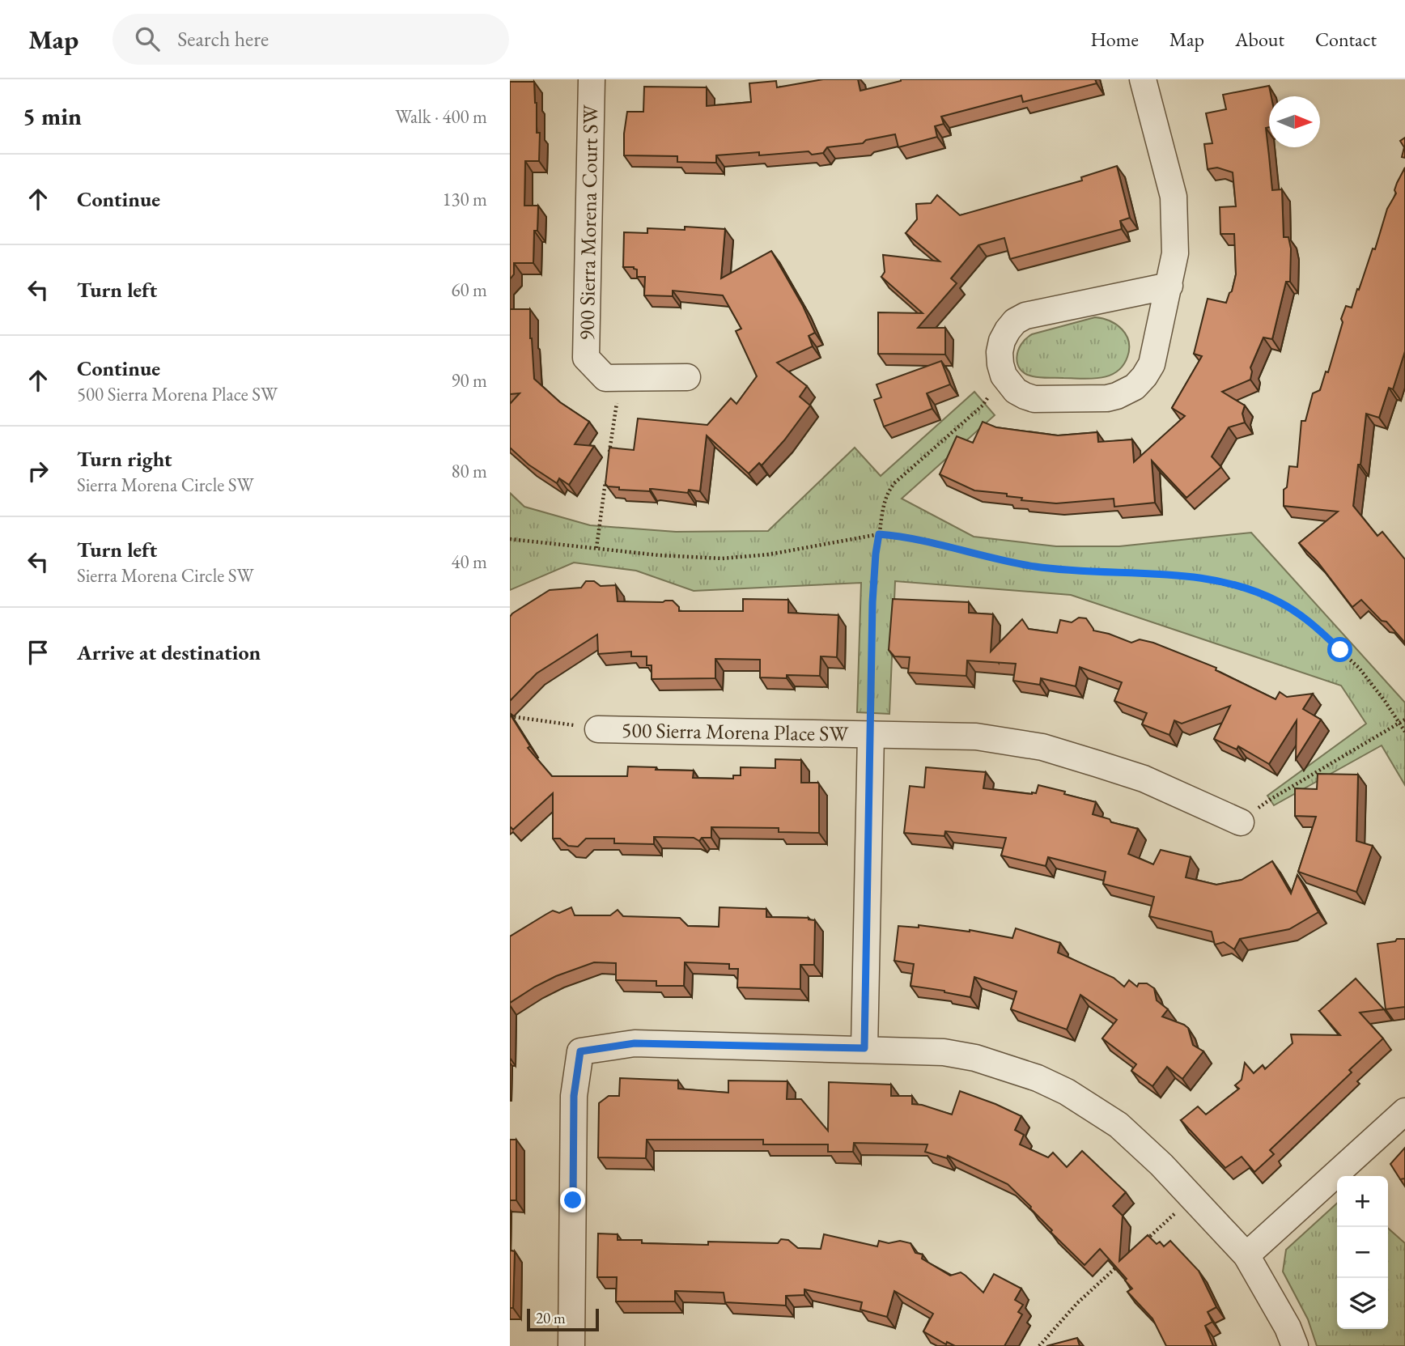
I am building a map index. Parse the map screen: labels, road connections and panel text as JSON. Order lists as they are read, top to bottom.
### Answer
{
  "streets": {
    "street": ["900 Sierra Morena Court SW", "500 Sierra Morena Place SW"]
  },
  "scale_bar": "20 m",
  "north": "right",
  "page": {
    "header": "Map",
    "search": "Search here",
    "nav": [
      "Home",
      "Map",
      "About",
      "Contact"
    ],
    "heading": ["5 min", "Walk · 400 m"],
    "list": [
      ["Continue", "130 m"],
      ["Turn left", "60 m"],
      ["Continue", "500 Sierra Morena Place SW", "90 m"],
      ["Turn right", "Sierra Morena Circle SW", "80 m"],
      ["Turn left", "Sierra Morena Circle SW", "40 m"],
      "Arrive at destination"
    ],
    "map_buttons": ["+", "−"],
    "scale": "20 m"
  }
}
